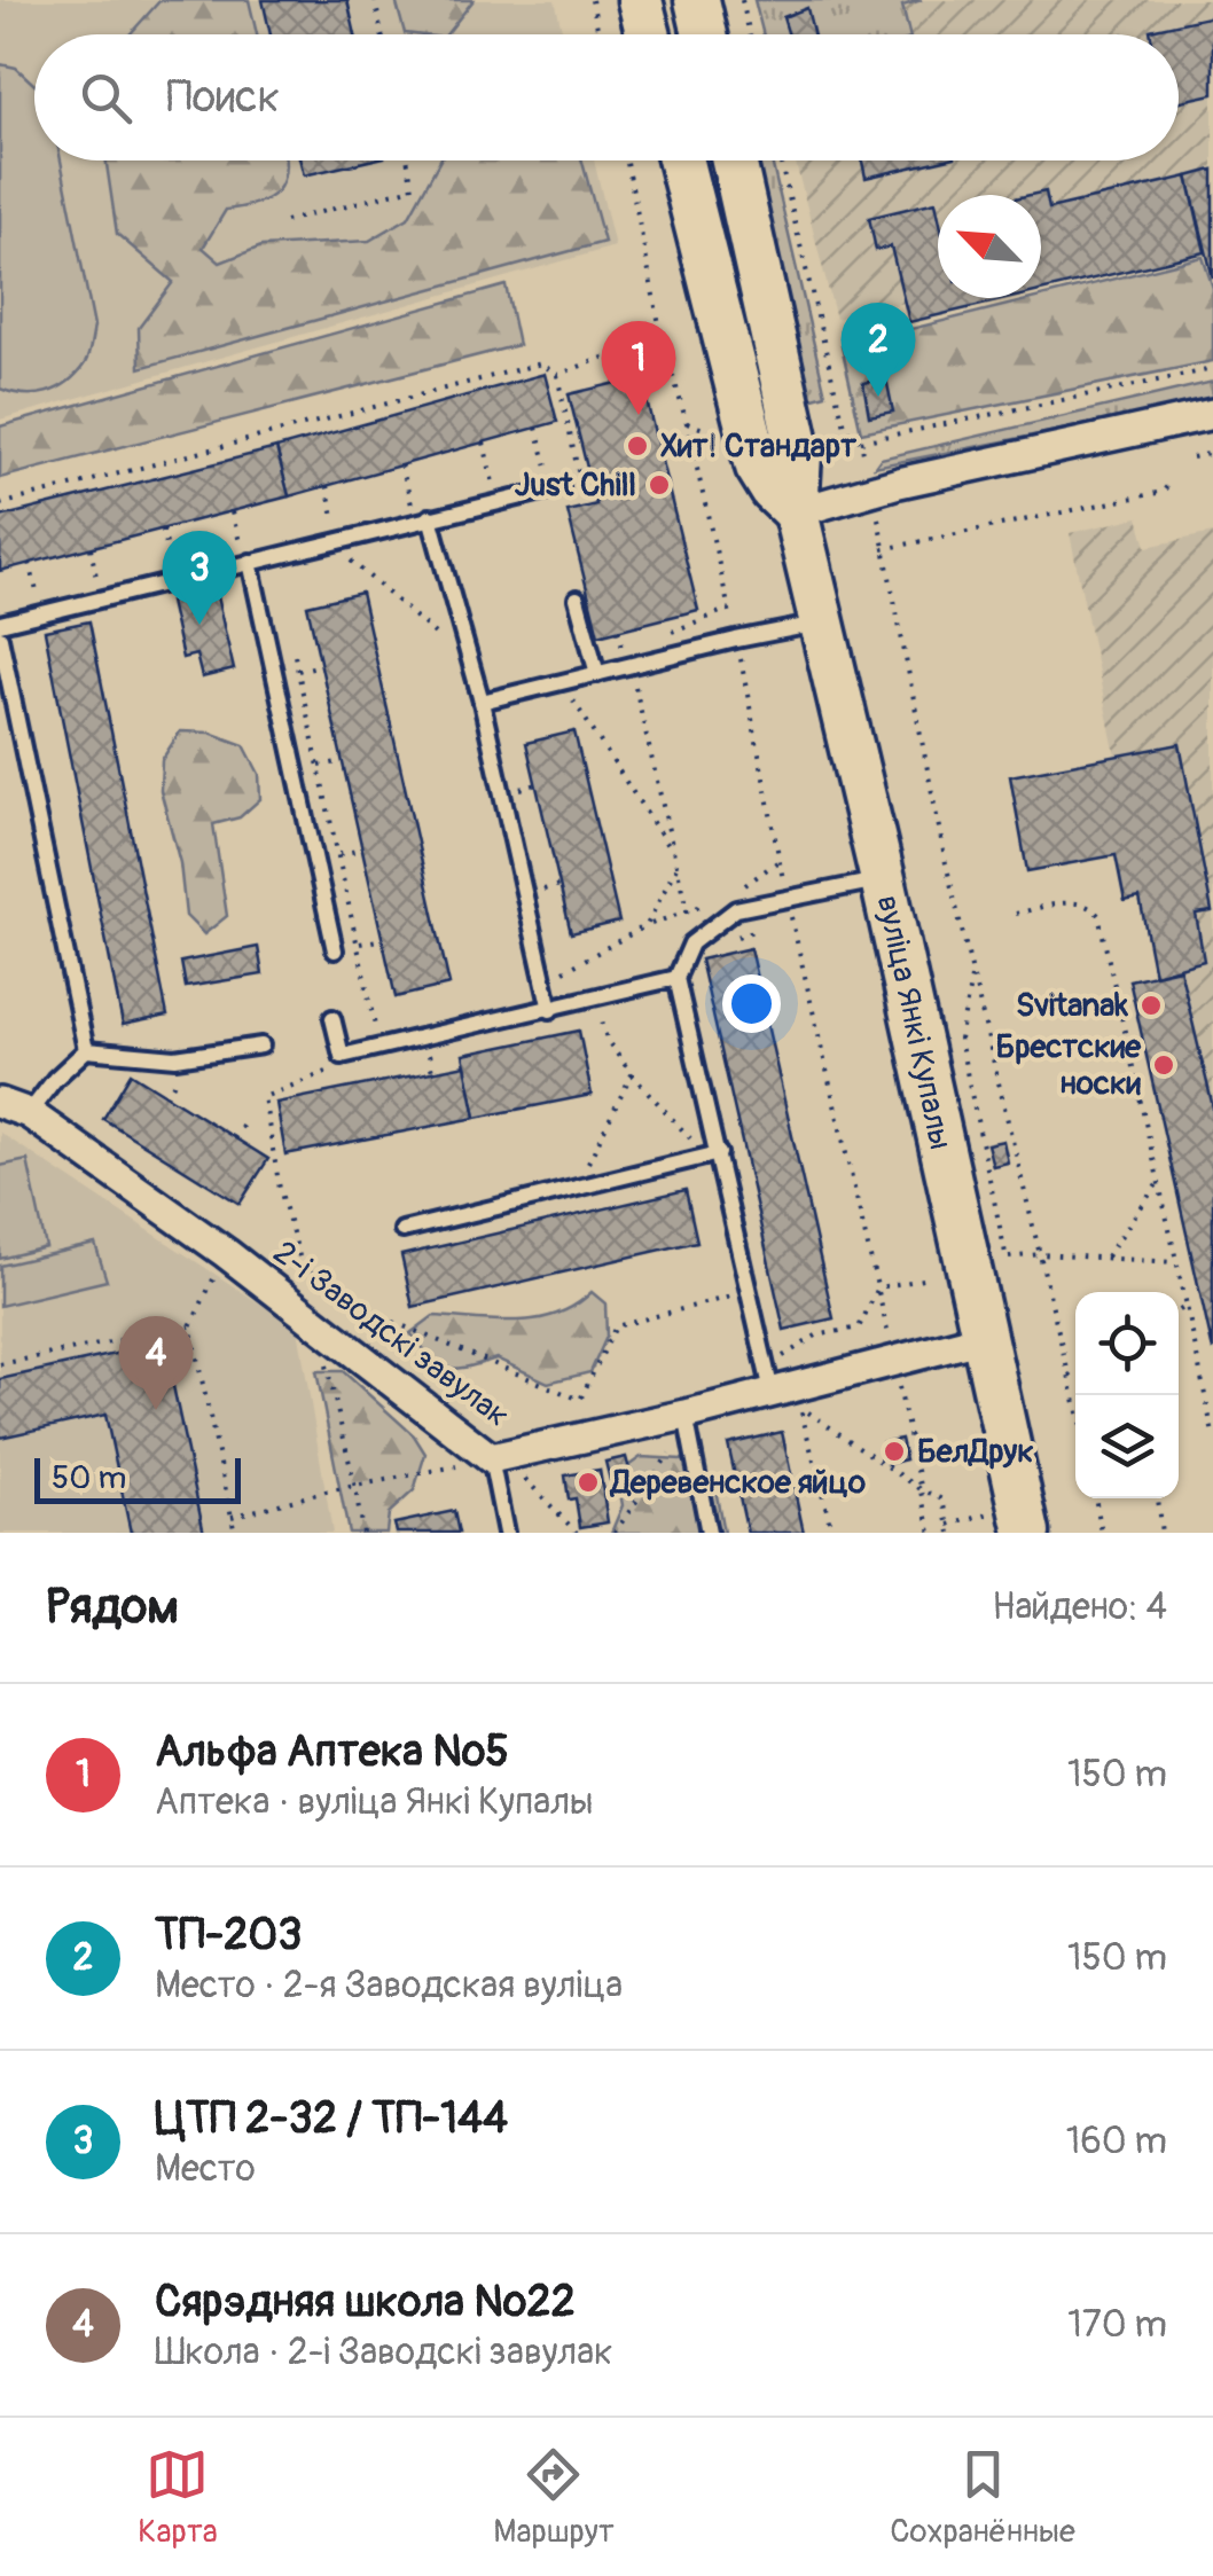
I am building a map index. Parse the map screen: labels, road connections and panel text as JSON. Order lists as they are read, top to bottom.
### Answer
{
  "streets": {
    "main road": ["вуліца Янкі Купалы"],
    "street": ["2-і Заводскі завулак"]
  },
  "crossings": [
    ["вуліца Янкі Купалы", "2-і Заводскі завулак"]
  ],
  "places": [
    "Хит! Стандарт",
    "Just Chill",
    "Svitanak",
    "Брестские носки",
    "БелДрук",
    "Деревенское яйцо"
  ],
  "scale_bar": "50 m",
  "north": "top left",
  "page": {
    "search": "Поиск",
    "pins": [
      "2",
      "1",
      "3",
      "4"
    ],
    "scale": "50 m",
    "heading": ["Рядом", "Найдено: 4"],
    "list": [
      {
        "mark": "1",
        "name": "Альфа Аптека №5",
        "note": "Аптека · вуліца Янкі Купалы",
        "value": "150 m"
      },
      {
        "mark": "2",
        "name": "ТП-203",
        "note": "Место · 2-я Заводская вуліца",
        "value": "150 m"
      },
      {
        "mark": "3",
        "name": "ЦТП 2-32 / ТП-144",
        "note": "Место",
        "value": "160 m"
      },
      {
        "mark": "4",
        "name": "Сярэдняя школа №22",
        "note": "Школа · 2-і Заводскі завулак",
        "value": "170 m"
      }
    ],
    "nav": ["Карта", "Маршрут", "Сохранённые"]
  }
}
